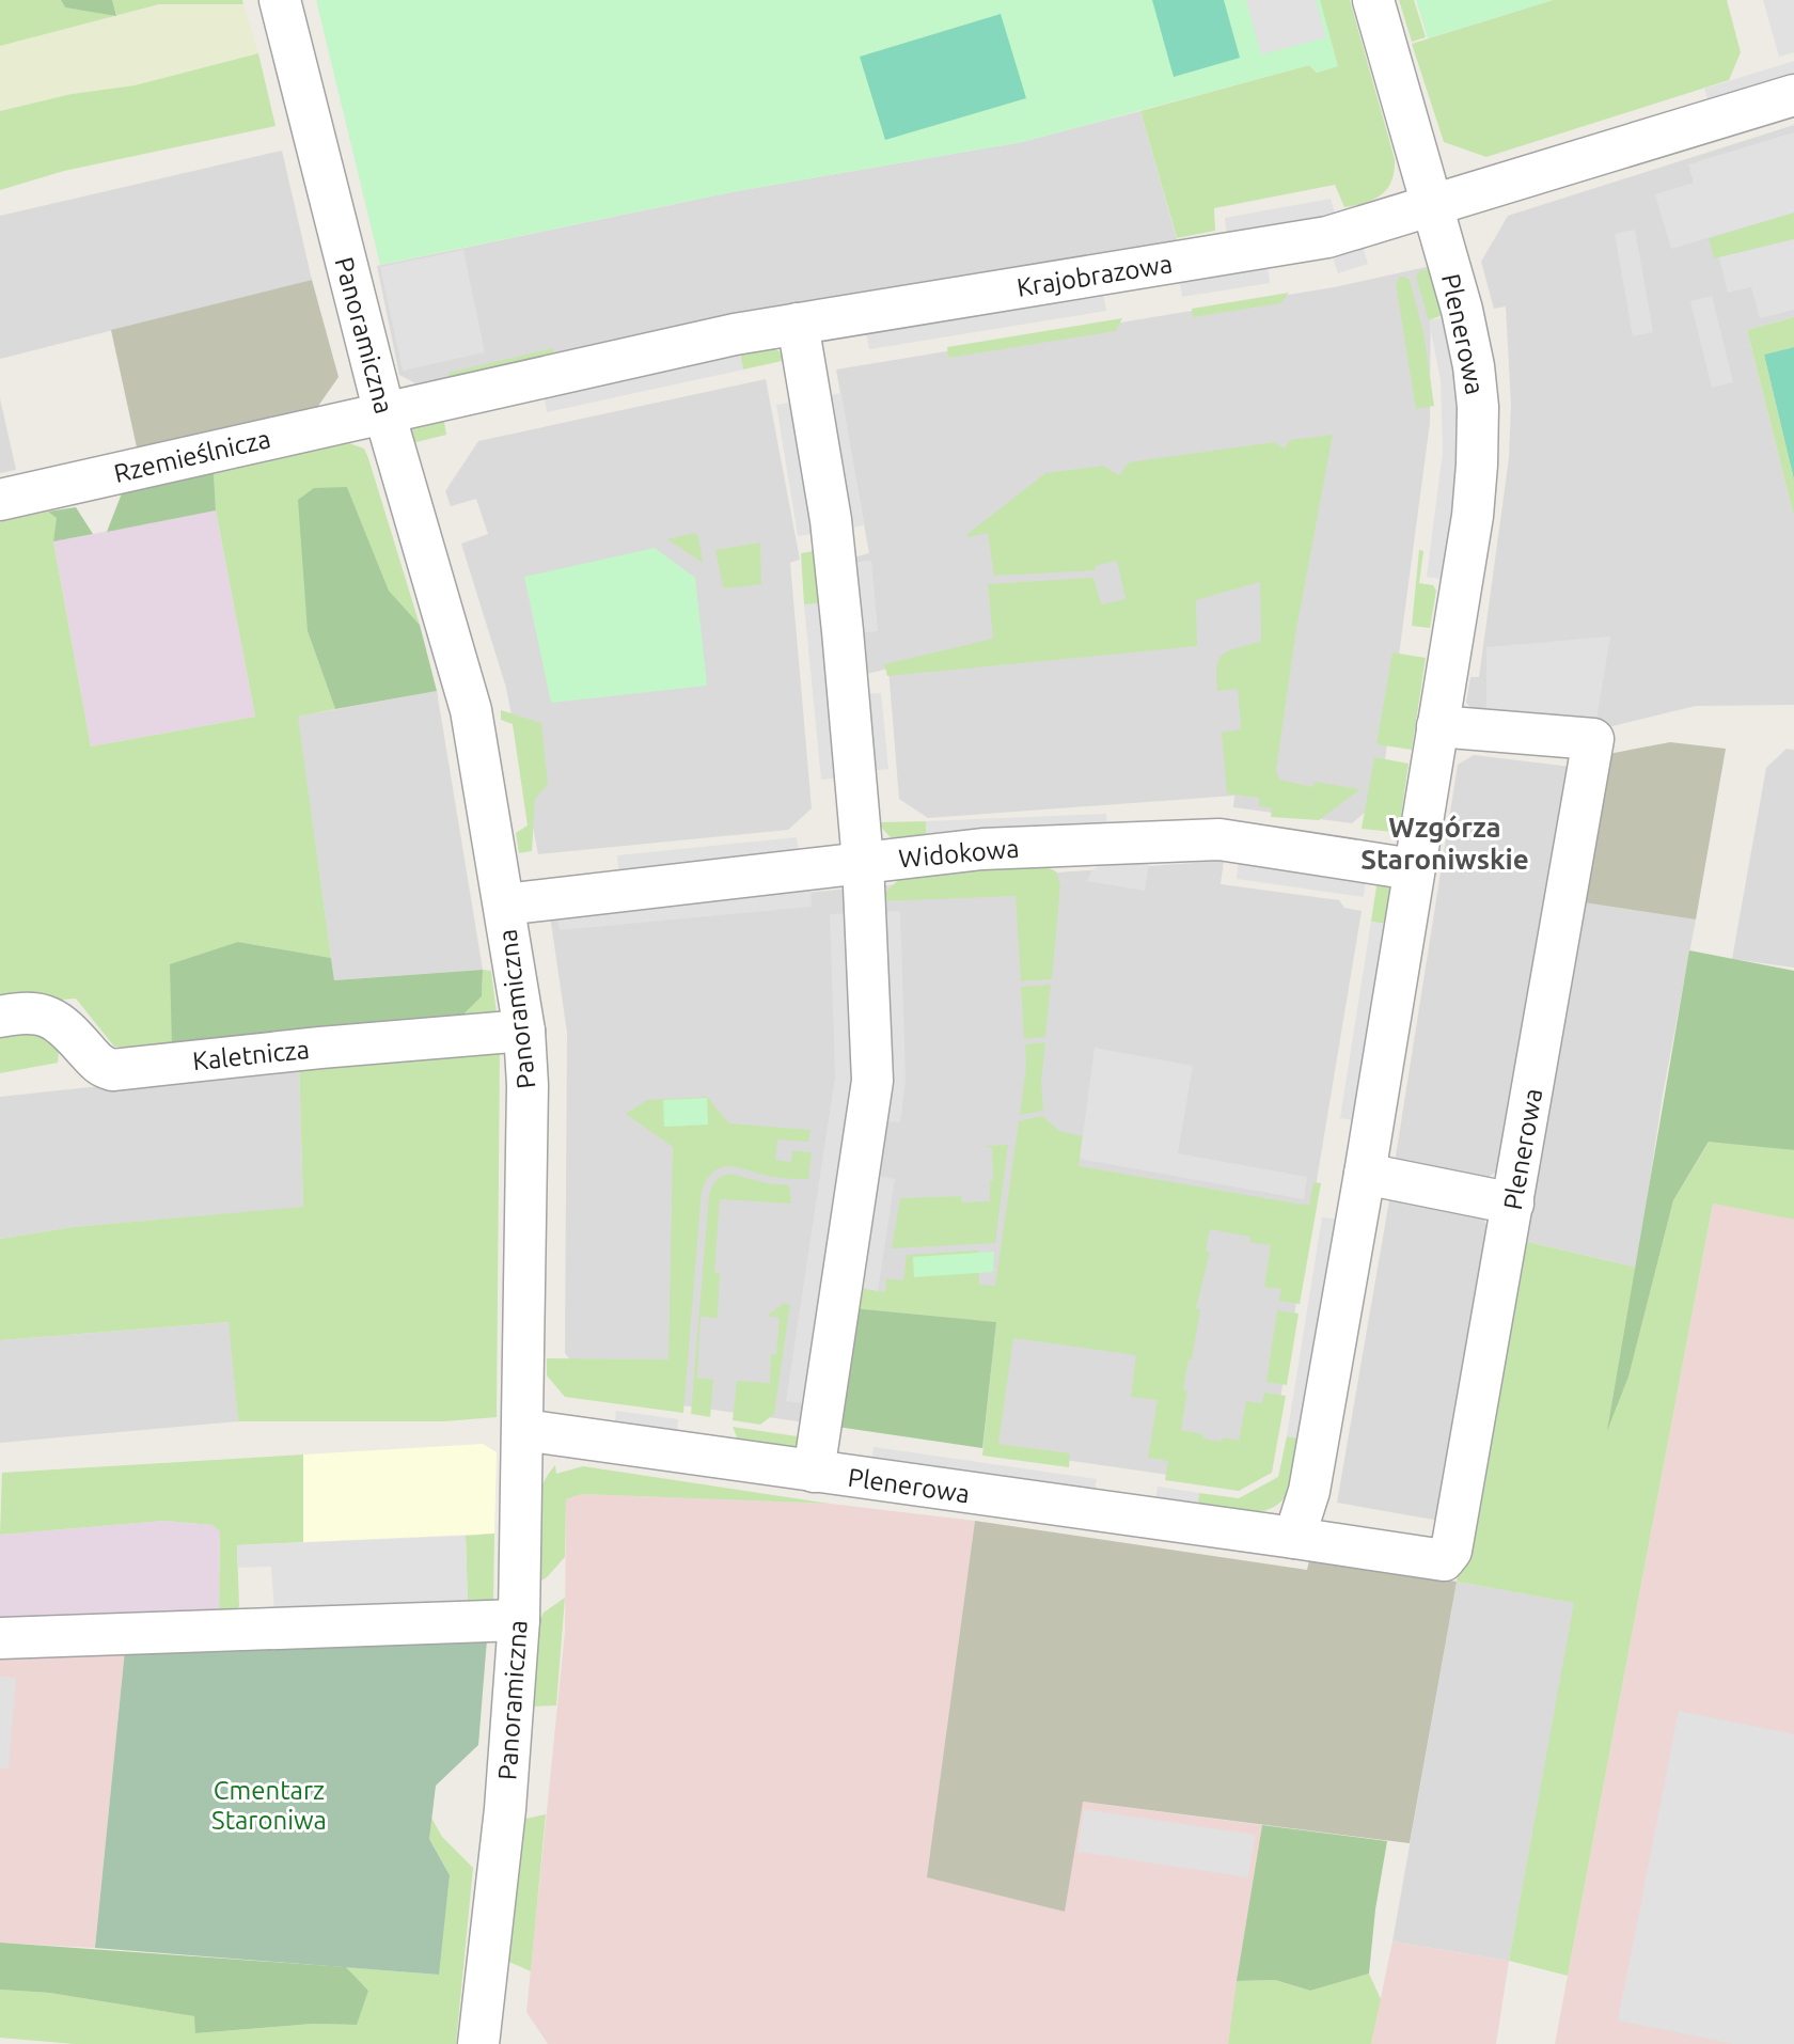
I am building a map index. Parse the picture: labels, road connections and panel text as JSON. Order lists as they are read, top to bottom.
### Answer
{
  "streets": {
    "street": [
      "Krajobrazowa",
      "Plenerowa",
      "Panoramiczna",
      "Rzemieślnicza",
      "Widokowa",
      "Kaletnicza"
    ]
  },
  "crossings": [
    ["Krajobrazowa", "Plenerowa"],
    ["Krajobrazowa", "Panoramiczna"],
    ["Krajobrazowa", "Rzemieślnicza"],
    ["Plenerowa", "Panoramiczna"],
    ["Plenerowa", "Widokowa"],
    ["Panoramiczna", "Rzemieślnicza"],
    ["Panoramiczna", "Widokowa"],
    ["Panoramiczna", "Kaletnicza"]
  ],
  "districts": ["Wzgórza Staroniwskie"],
  "parks": ["Cmentarz Staroniwa"]
}
